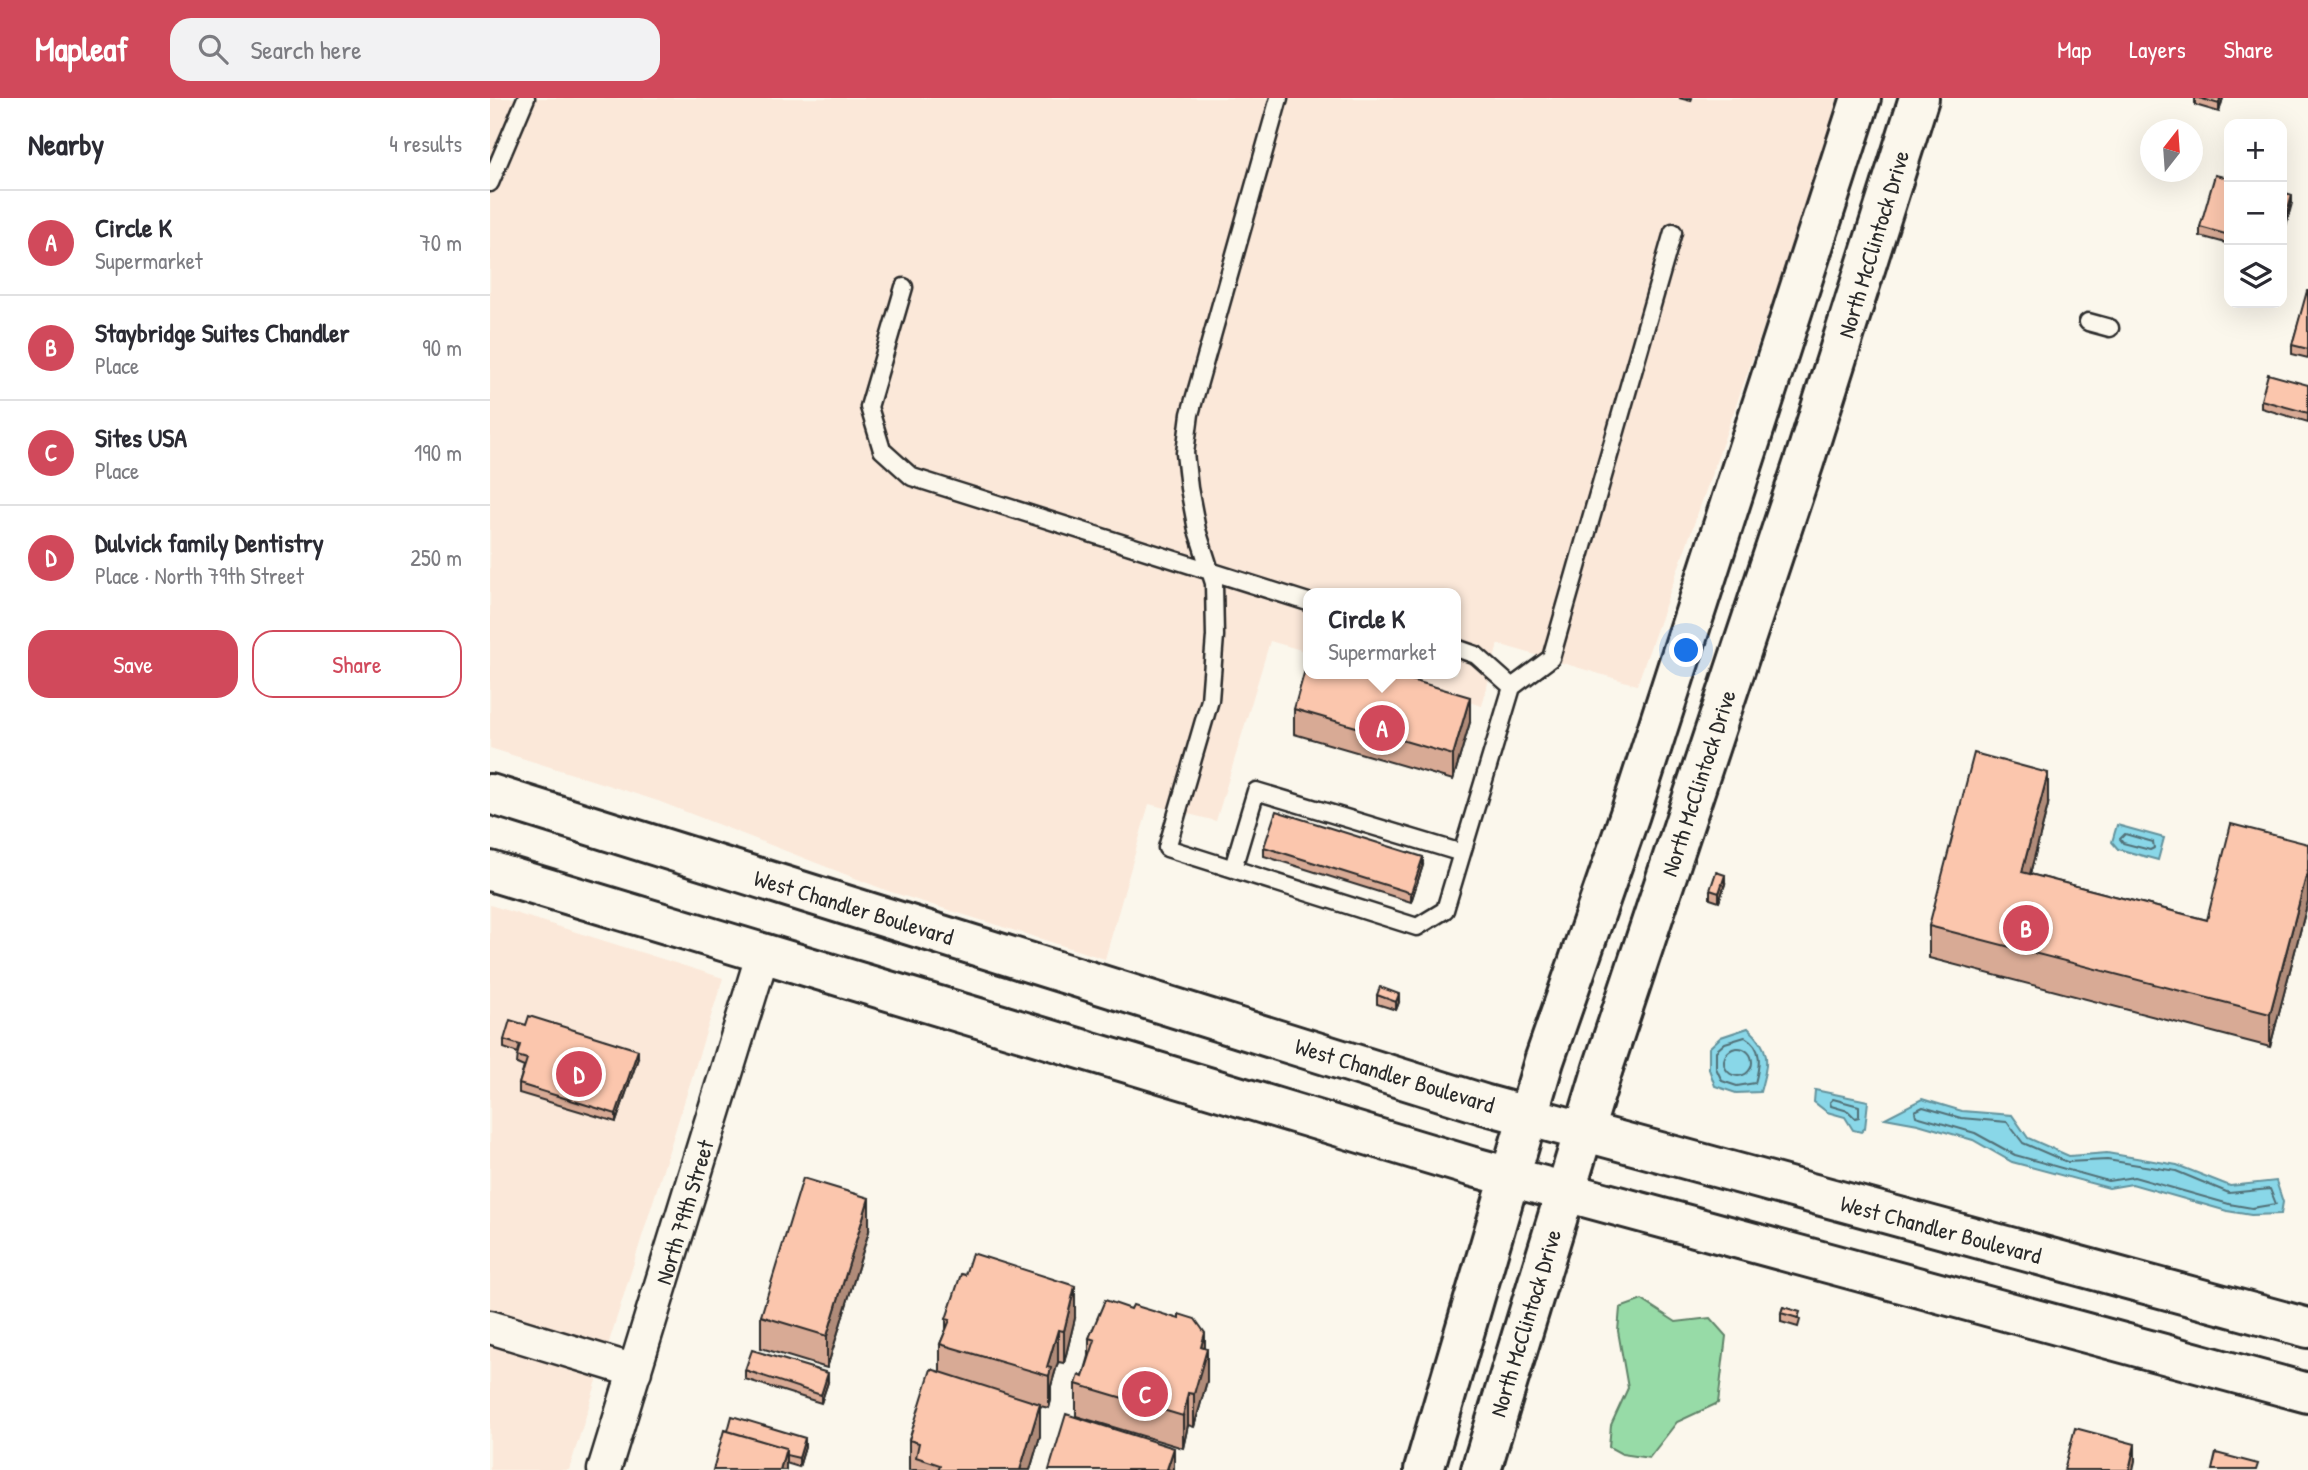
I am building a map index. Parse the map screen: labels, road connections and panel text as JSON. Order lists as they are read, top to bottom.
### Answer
{
  "streets": {
    "main road": ["North McClintock Drive", "West Chandler Boulevard"],
    "street": ["North 79th Street"]
  },
  "crossings": [
    ["North McClintock Drive", "West Chandler Boulevard"]
  ],
  "north": "top",
  "page": {
    "header": "Mapleaf",
    "search": "Search here",
    "nav": ["Map", "Layers", "Share"],
    "heading": ["Nearby", "4 results"],
    "map_buttons": ["+", "−"],
    "list": [
      {
        "mark": "A",
        "name": "Circle K",
        "note": "Supermarket",
        "value": "70 m"
      },
      {
        "mark": "B",
        "name": "Staybridge Suites Chandler",
        "note": "Place",
        "value": "90 m"
      },
      {
        "mark": "C",
        "name": "Sites USA",
        "note": "Place",
        "value": "190 m"
      },
      {
        "mark": "D",
        "name": "Dulvick family Dentistry",
        "note": "Place · North 79th Street",
        "value": "250 m"
      }
    ],
    "popup": ["Circle K", "Supermarket"],
    "buttons": ["Save", "Share"],
    "pins": [
      "A",
      "B",
      "D",
      "C"
    ]
  }
}
